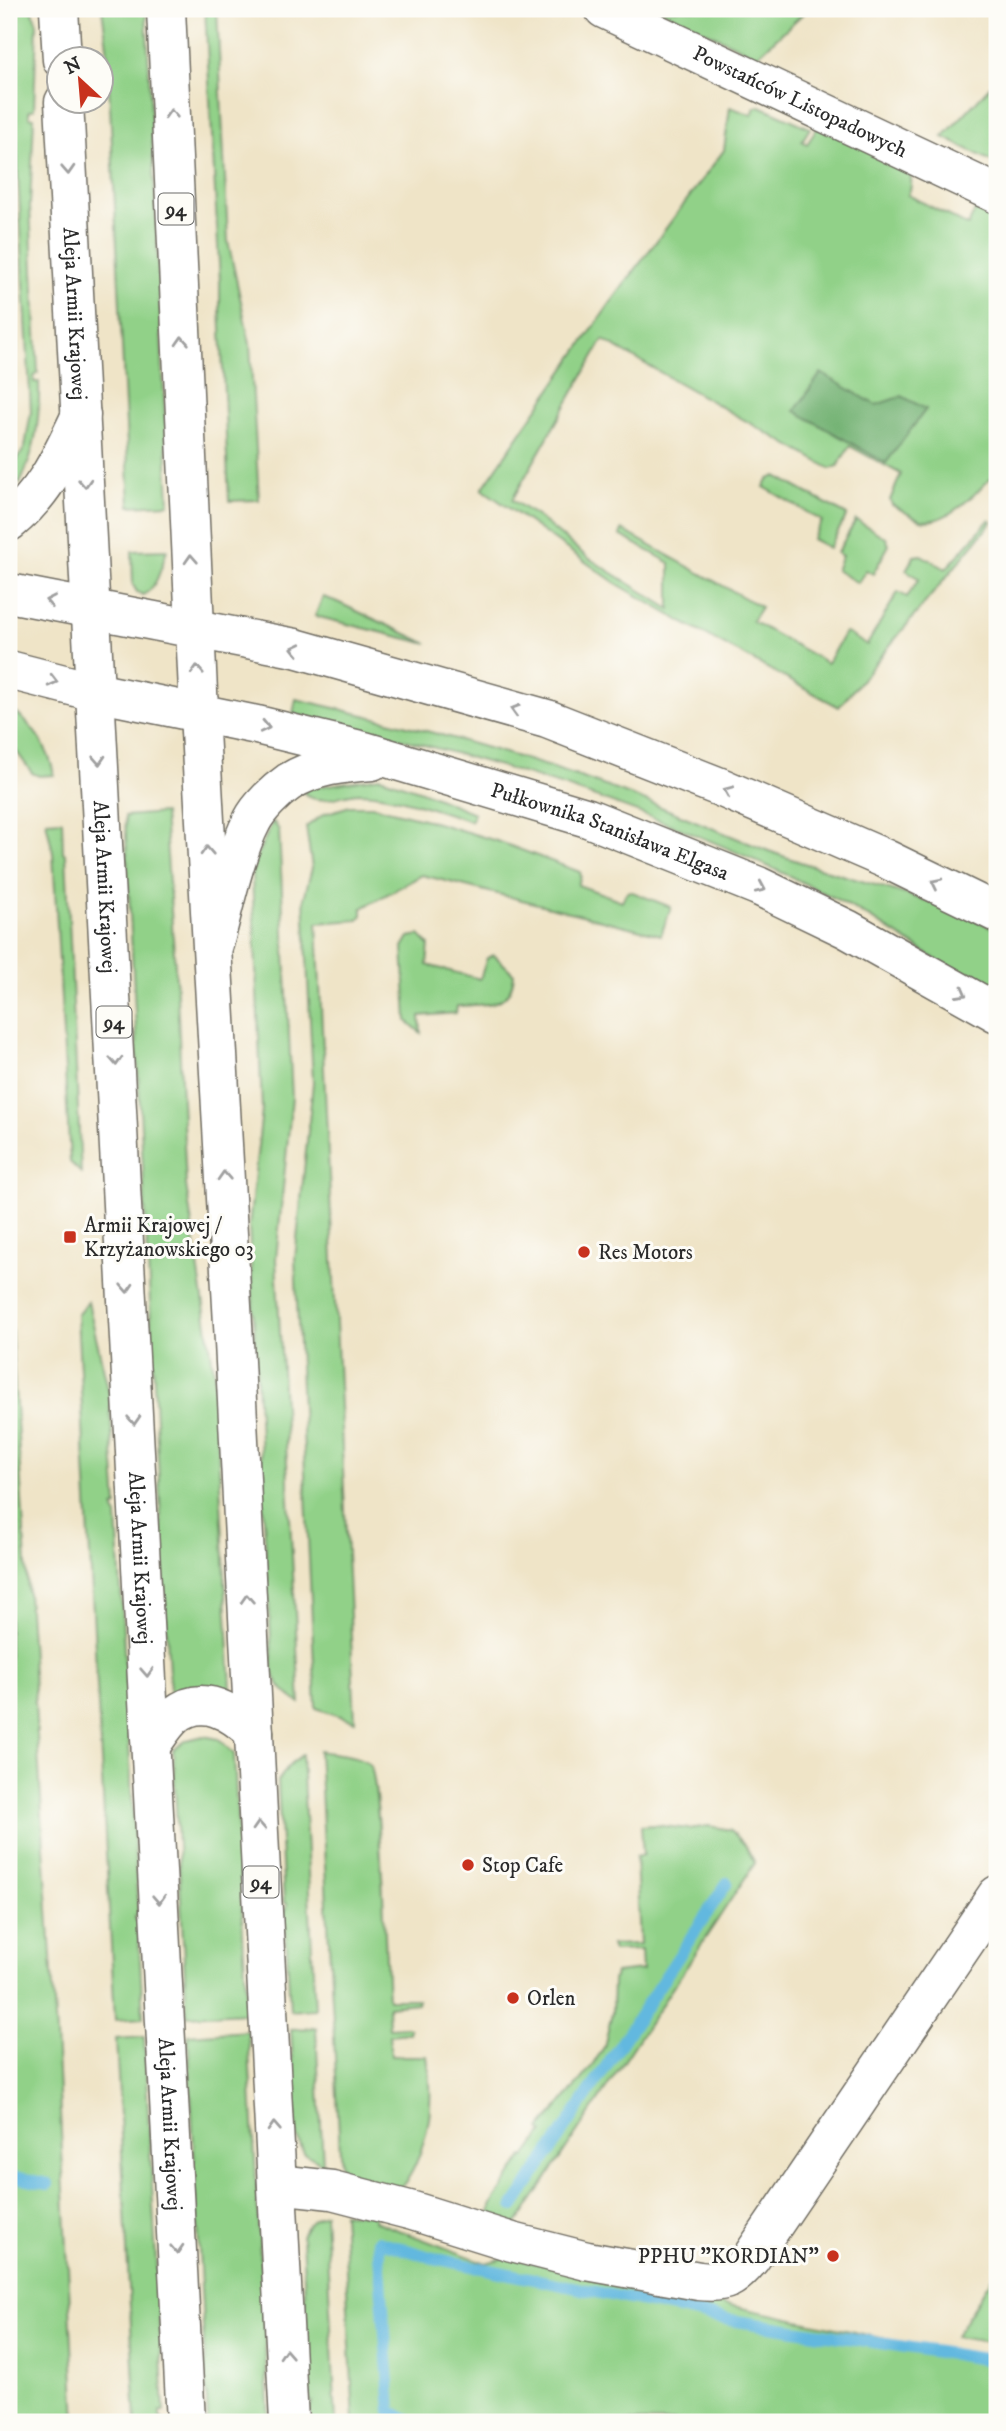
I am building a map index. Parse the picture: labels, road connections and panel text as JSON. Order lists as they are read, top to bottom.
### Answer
{
  "streets": {
    "main road": [
      "Powstańców Listopadowych",
      "94",
      "Aleja Armii Krajowej",
      "Pułkownika Stanisława Elgasa"
    ]
  },
  "crossings": [
    ["94", "Pułkownika Stanisława Elgasa"]
  ],
  "places": {
    "transit": ["Armii Krajowej / Krzyżanowskiego 03"],
    "other": [
      "Res Motors",
      "Stop Cafe",
      "Orlen",
      "PPHU \"KORDIAN\""
    ]
  },
  "north": "top left"
}
